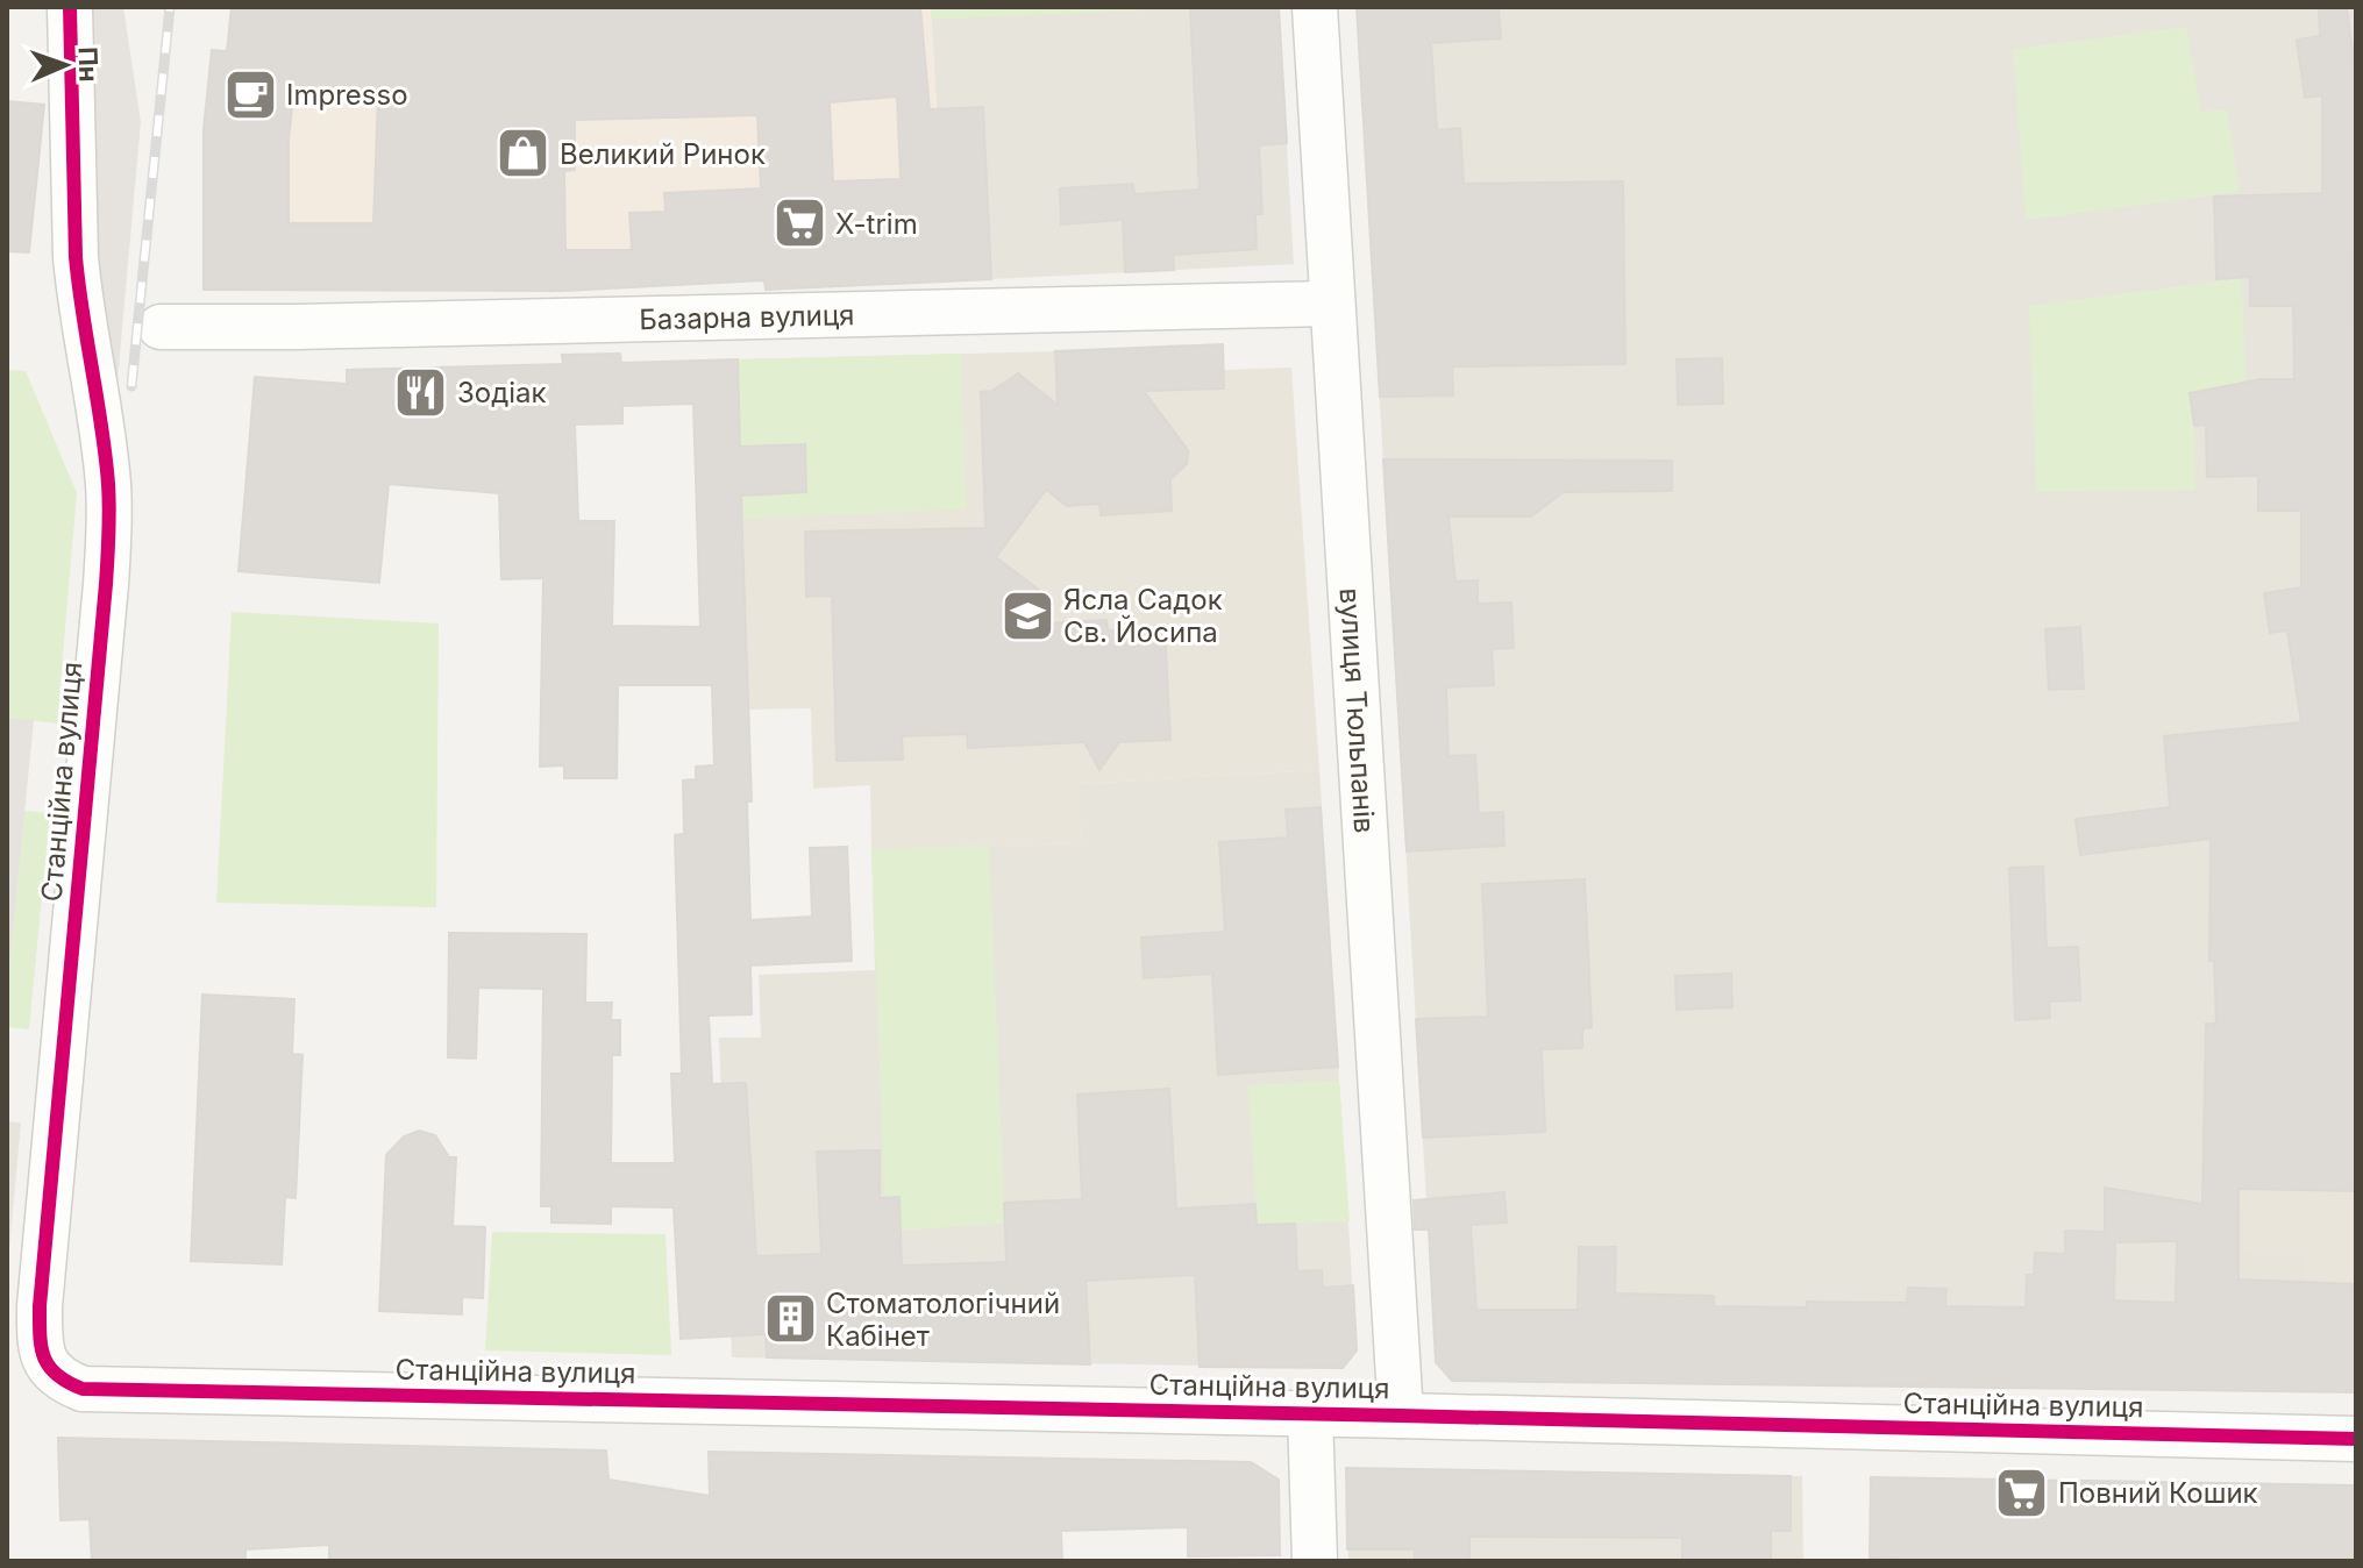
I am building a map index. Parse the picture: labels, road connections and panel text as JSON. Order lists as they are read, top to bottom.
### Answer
{
  "streets": {
    "street": ["Базарна вулиця", "вулиця Тюльпанів", "Станційна вулиця"]
  },
  "crossings": [
    ["Базарна вулиця", "вулиця Тюльпанів"],
    ["вулиця Тюльпанів", "Станційна вулиця"]
  ],
  "places": {
    "cafe": ["Impresso"],
    "shop": ["Великий Ринок"],
    "supermarket": ["X-trim", "Повний Кошик"],
    "restaurant": ["Зодіак"],
    "school or university": ["Ясла Садок Св. Йосипа"],
    "building": ["Стоматологічний Кабінет"]
  },
  "north": "right"
}
